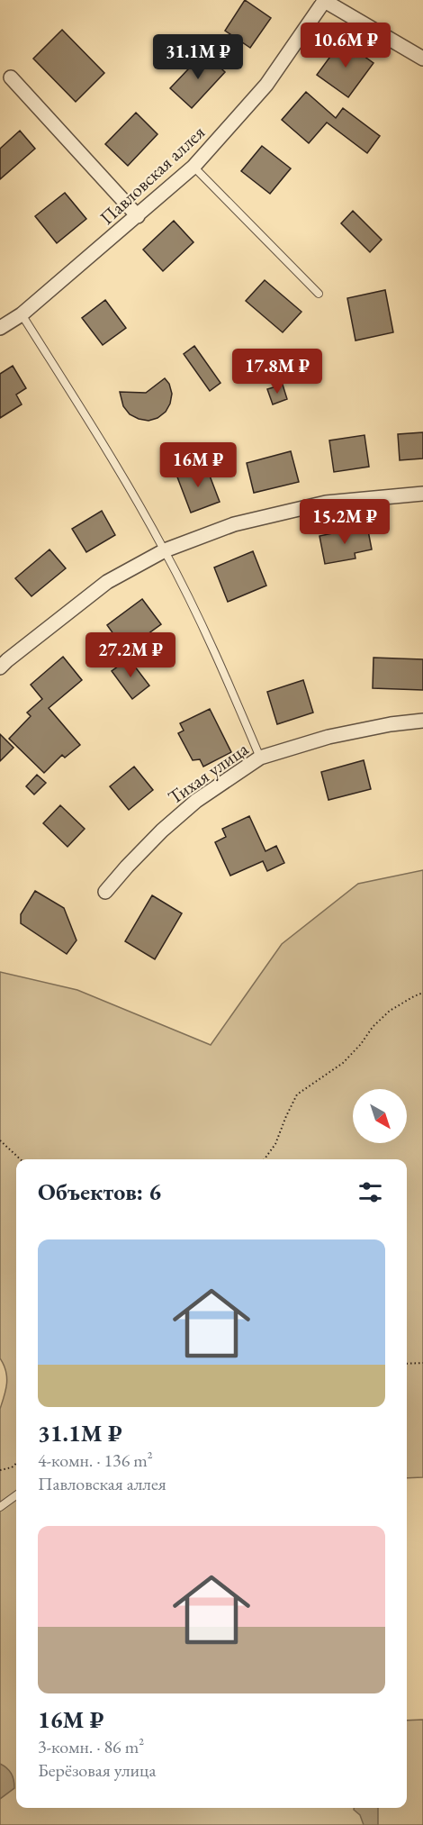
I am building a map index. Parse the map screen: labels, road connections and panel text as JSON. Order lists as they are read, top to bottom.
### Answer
{
  "streets": {
    "street": ["Павловская аллея", "Тихая улица"]
  },
  "north": "bottom right",
  "page": {
    "price": [
      "10.6M ₽",
      "31.1M ₽",
      "17.8M ₽",
      "16M ₽",
      "15.2M ₽",
      "27.2M ₽"
    ],
    "heading": "Объектов: 6",
    "list": [
      {
        "name": "31.1M ₽",
        "note": "4-комн. · 136 m² · Павловская аллея"
      },
      {
        "name": "16M ₽",
        "note": "3-комн. · 86 m² · Берёзовая улица"
      }
    ]
  }
}
